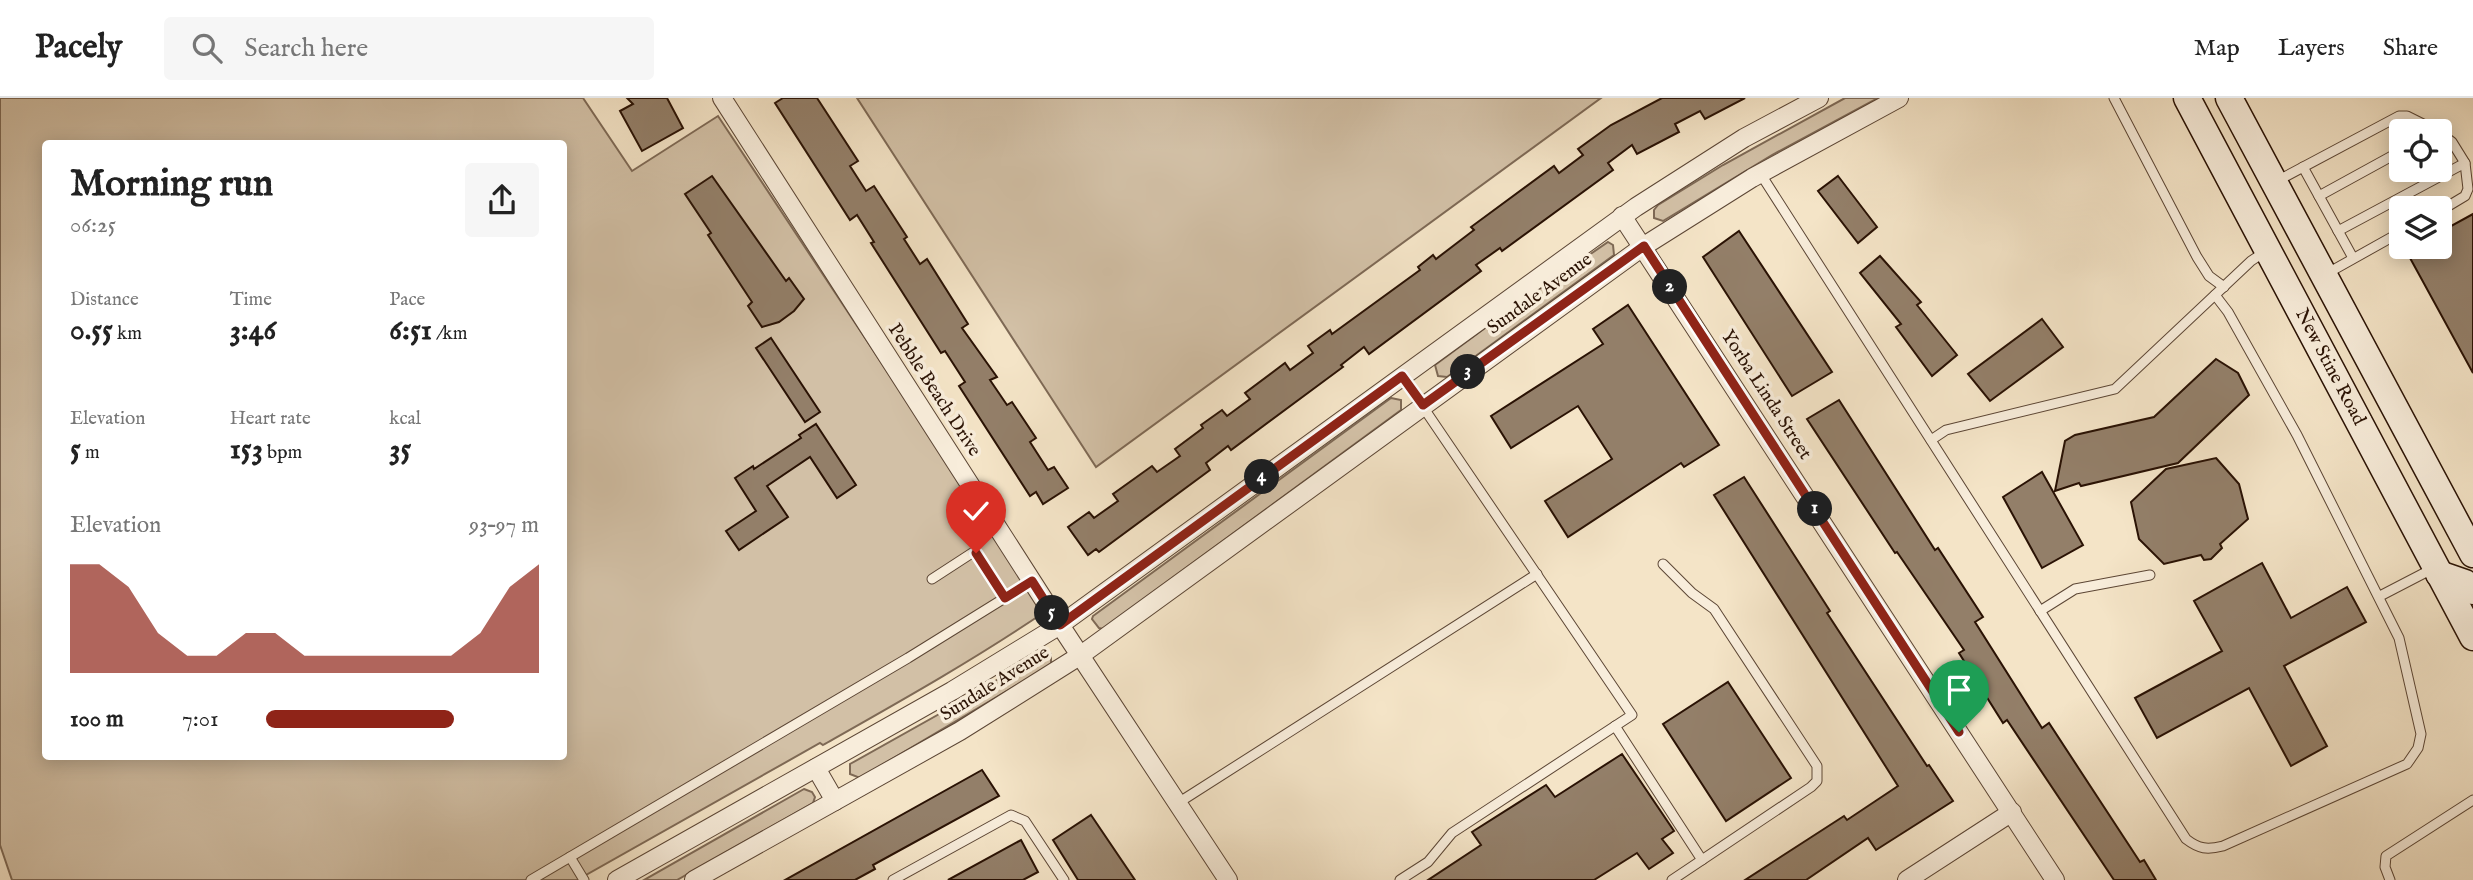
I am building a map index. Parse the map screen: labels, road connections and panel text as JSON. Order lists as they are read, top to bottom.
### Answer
{
  "streets": {
    "main road": ["New Stine Road"],
    "street": ["Sundale Avenue", "Pebble Beach Drive", "Yorba Linda Street"]
  },
  "crossings": [
    ["Sundale Avenue", "Pebble Beach Drive"],
    ["Sundale Avenue", "Yorba Linda Street"]
  ],
  "page": {
    "header": "Pacely",
    "search": "Search here",
    "nav": ["Map", "Layers", "Share"],
    "heading": ["Morning run", "06:25"],
    "stats": [
      ["Distance", "0.55 km"],
      ["Time", "3:46"],
      ["Pace", "6:51 /km"],
      ["Elevation", "5 m"],
      ["Heart rate", "153 bpm"],
      ["kcal", "35"]
    ],
    "pins": [
      "2",
      "3",
      "4",
      "1",
      "5"
    ],
    "chart": ["Elevation", "93–97 m"],
    "list": [
      {
        "name": "100 m",
        "note": "7:01"
      }
    ]
  }
}
